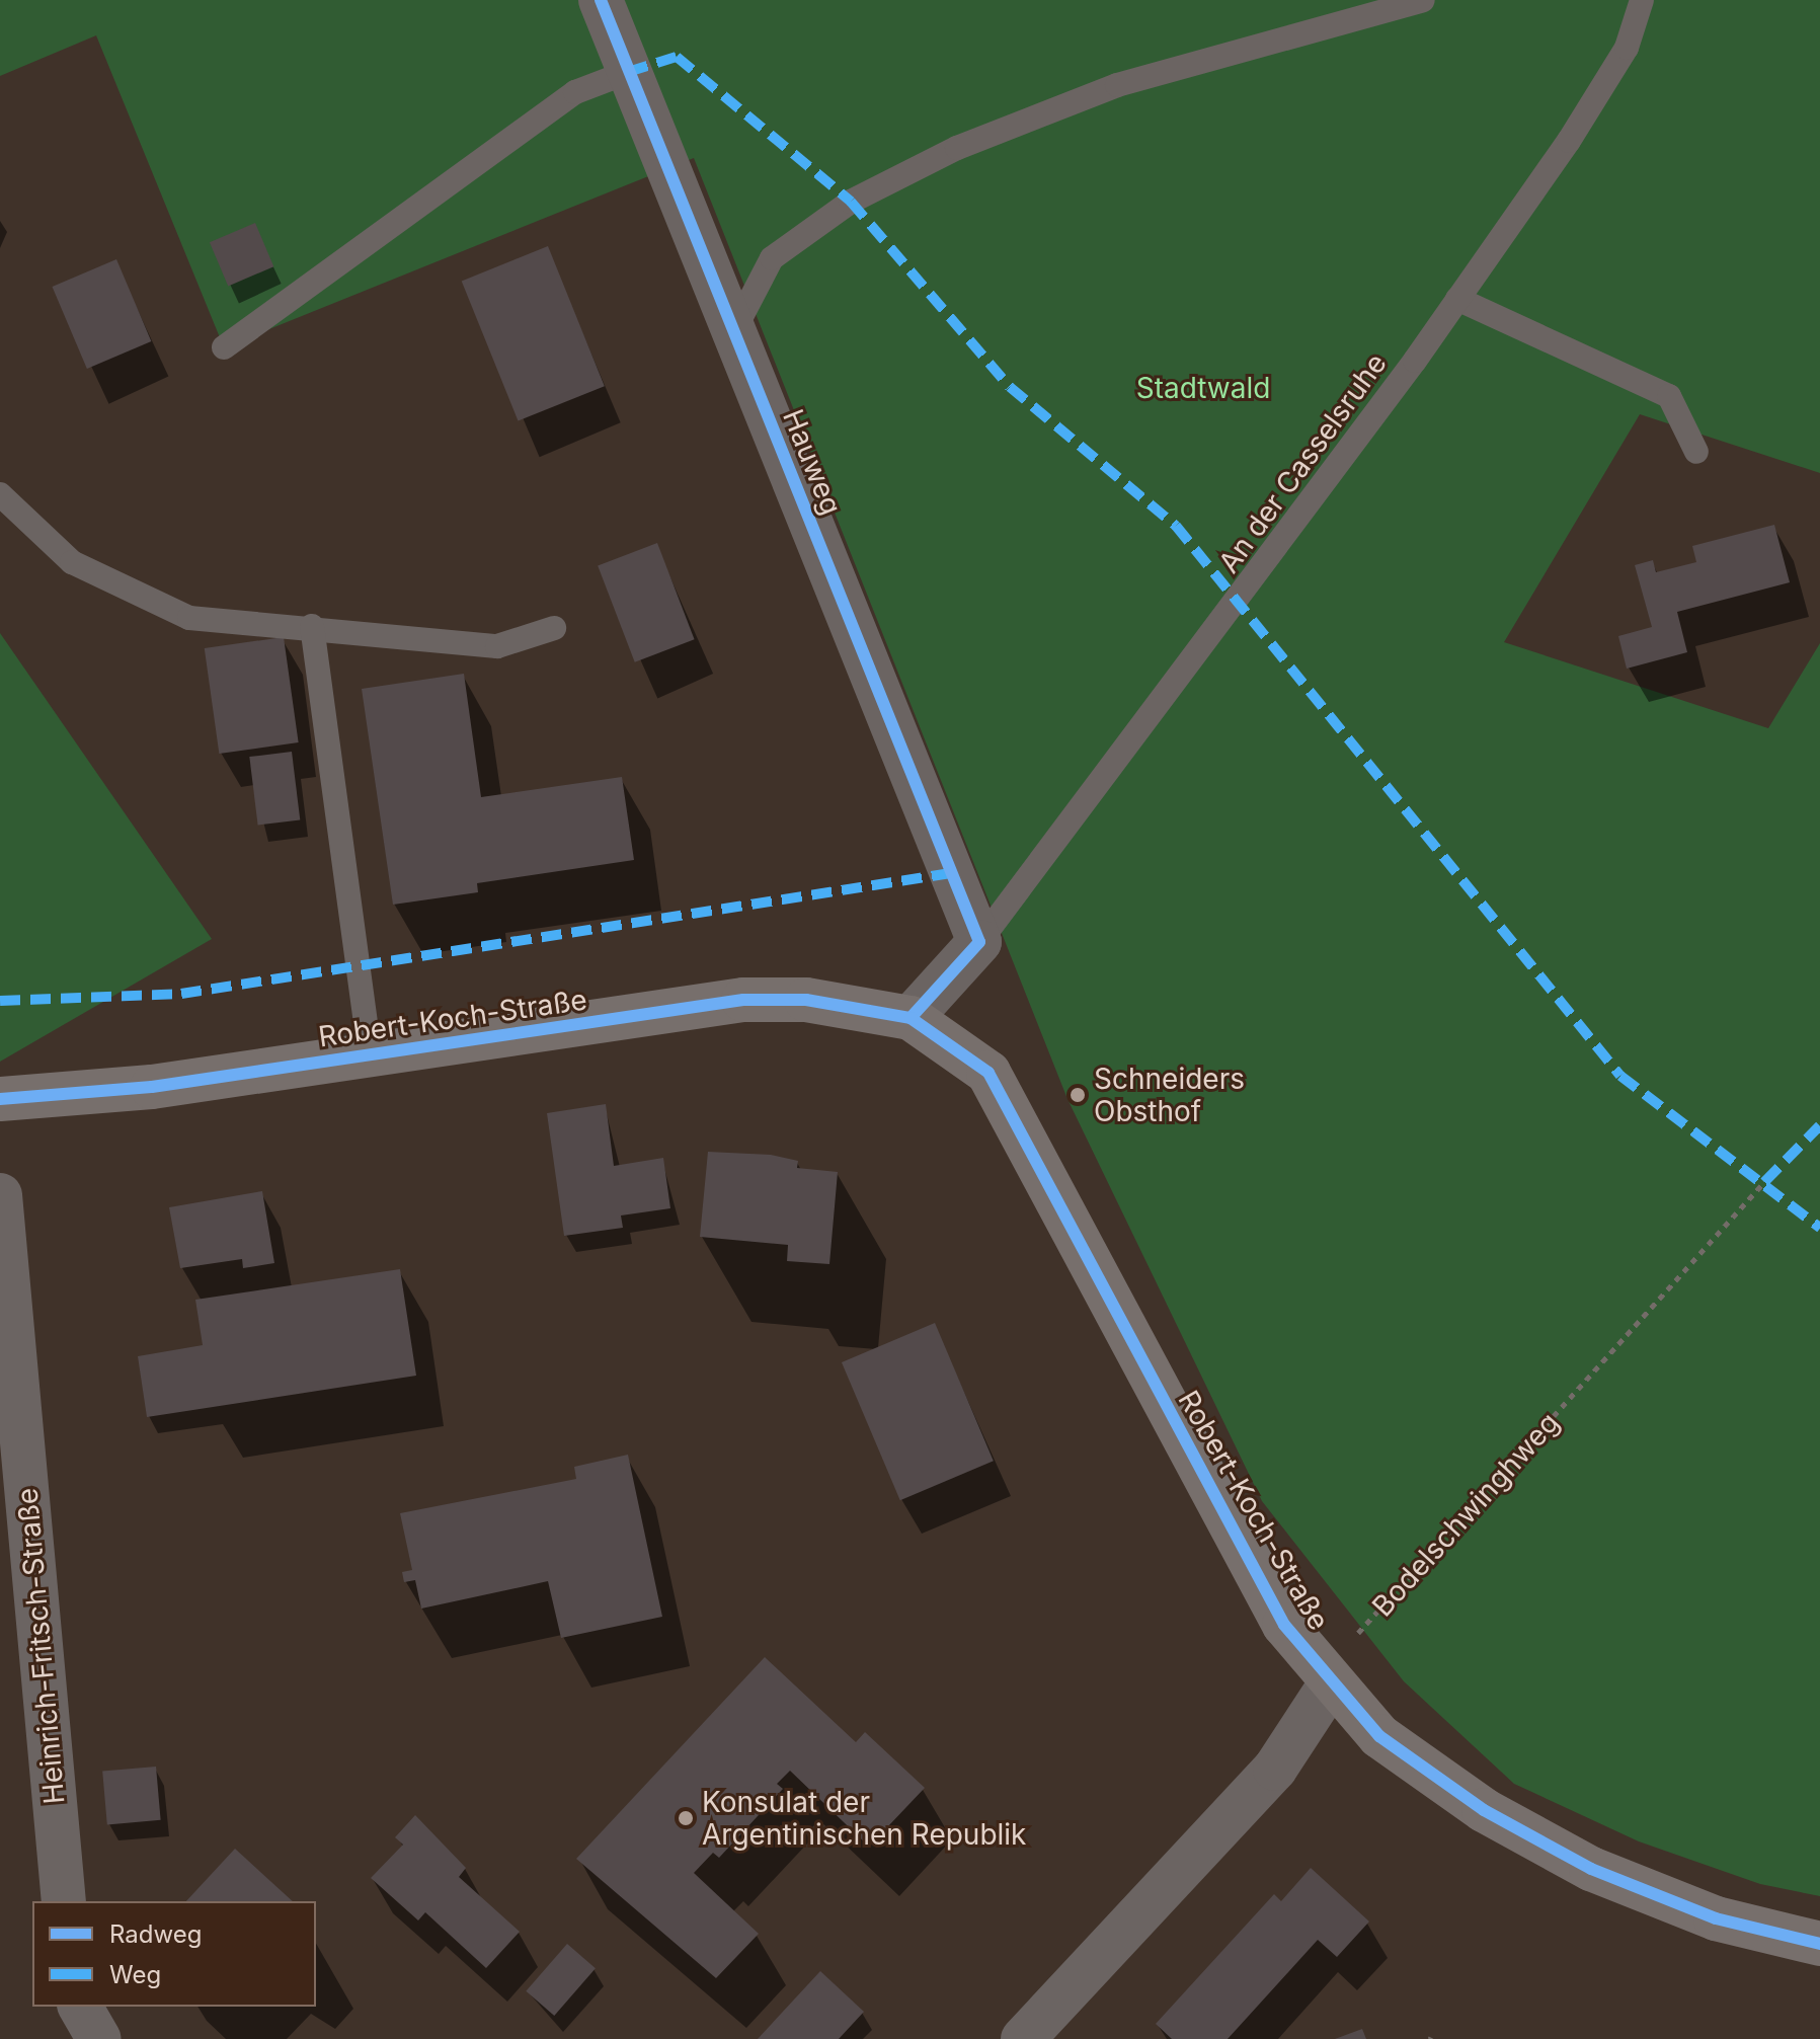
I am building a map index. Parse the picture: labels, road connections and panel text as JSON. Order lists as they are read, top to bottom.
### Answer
{
  "streets": {
    "street": ["Hauweg", "Robert-Koch-Straße", "Heinrich-Fritsch-Straße"],
    "lane": ["An der Casselsruhe"],
    "path": ["Bodelschwinghweg"]
  },
  "crossings": [
    ["Hauweg", "An der Casselsruhe"],
    ["Robert-Koch-Straße", "Bodelschwinghweg"]
  ],
  "parks": ["Stadtwald"],
  "places": ["Schneiders Obsthof", "Konsulat der Argentinischen Republik"],
  "legend": ["Radweg", "Weg"]
}
